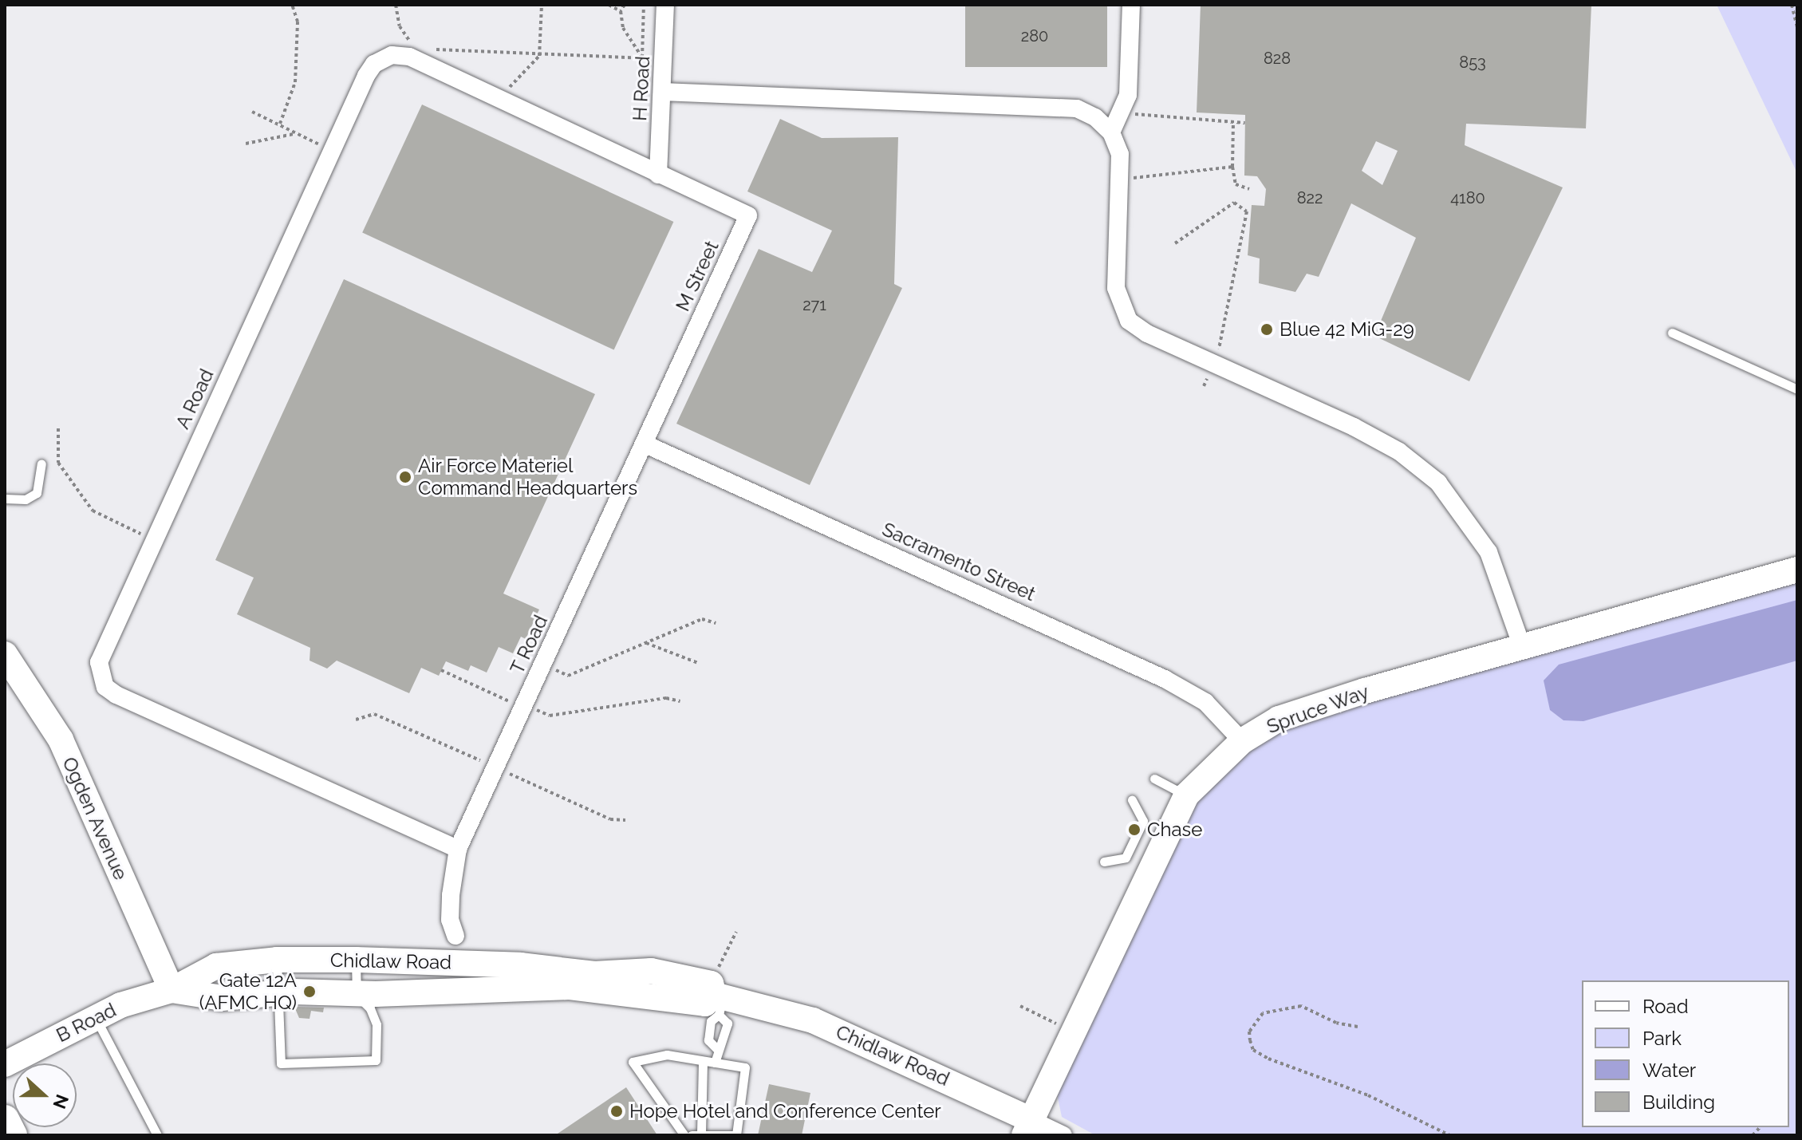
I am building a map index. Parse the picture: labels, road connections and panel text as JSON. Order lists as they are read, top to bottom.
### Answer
{
  "streets": {
    "street": [
      "H Road",
      "M Street",
      "A Road",
      "Sacramento Street",
      "T Road",
      "Spruce Way",
      "Ogden Avenue",
      "Chidlaw Road",
      "B Road"
    ]
  },
  "crossings": [
    ["H Road", "M Street"],
    ["H Road", "A Road"],
    ["M Street", "A Road"],
    ["M Street", "Sacramento Street"],
    ["M Street", "T Road"],
    ["A Road", "T Road"],
    ["Sacramento Street", "T Road"],
    ["Sacramento Street", "Spruce Way"],
    ["T Road", "Chidlaw Road"],
    ["Spruce Way", "Chidlaw Road"],
    ["Ogden Avenue", "Chidlaw Road"],
    ["Ogden Avenue", "B Road"],
    ["Chidlaw Road", "B Road"]
  ],
  "places": [
    "Blue 42 MiG-29",
    "Air Force Materiel Command Headquarters",
    "Chase",
    "Gate 12A (AFMC HQ)",
    "Hope Hotel and Conference Center"
  ],
  "house_numbers": [
    "280",
    "828",
    "853",
    "822",
    "4180",
    "271"
  ],
  "legend": [
    "Road",
    "Park",
    "Water",
    "Building"
  ],
  "north": "right"
}
